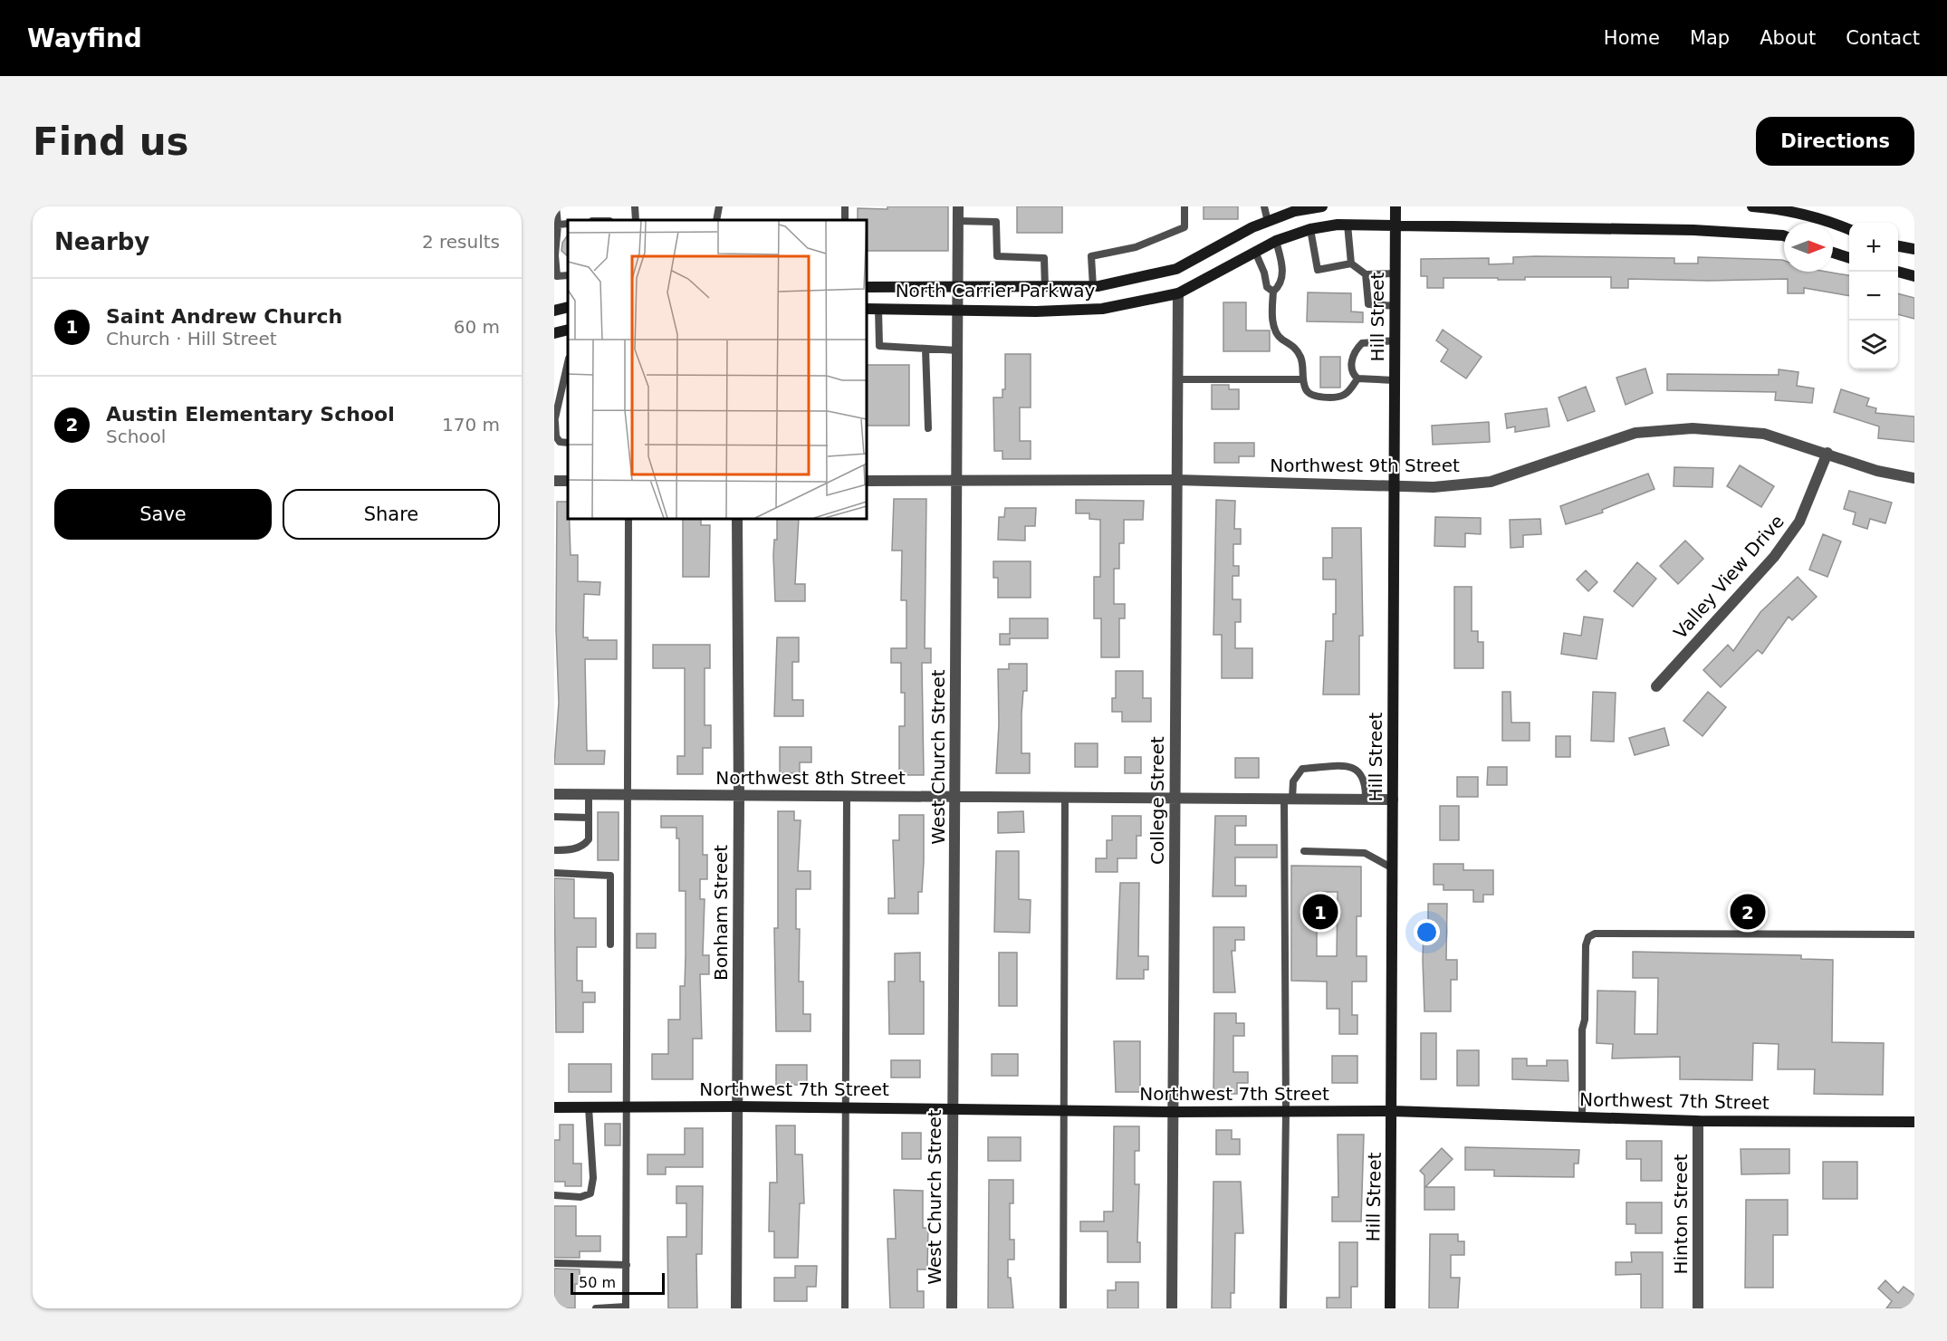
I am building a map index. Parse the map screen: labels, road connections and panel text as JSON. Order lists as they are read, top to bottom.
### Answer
{
  "streets": {
    "street": [
      "North Carrier Parkway",
      "Hill Street",
      "Northwest 9th Street",
      "Valley View Drive",
      "West Church Street",
      "Northwest 8th Street",
      "College Street",
      "Bonham Street",
      "Northwest 7th Street",
      "Hinton Street"
    ]
  },
  "crossings": [
    ["North Carrier Parkway", "Hill Street"],
    ["North Carrier Parkway", "West Church Street"],
    ["North Carrier Parkway", "College Street"],
    ["Hill Street", "Northwest 9th Street"],
    ["Hill Street", "Northwest 8th Street"],
    ["Hill Street", "Northwest 7th Street"],
    ["Northwest 9th Street", "Valley View Drive"],
    ["Northwest 9th Street", "West Church Street"],
    ["Northwest 9th Street", "College Street"],
    ["West Church Street", "Northwest 8th Street"],
    ["West Church Street", "Northwest 7th Street"],
    ["Northwest 8th Street", "College Street"],
    ["Northwest 8th Street", "Bonham Street"],
    ["College Street", "Northwest 7th Street"],
    ["Bonham Street", "Northwest 7th Street"],
    ["Northwest 7th Street", "Hinton Street"]
  ],
  "scale_bar": "50 m",
  "north": "right",
  "page": {
    "header": "Wayfind",
    "nav": [
      "Home",
      "Map",
      "About",
      "Contact"
    ],
    "buttons": [
      "Directions",
      ["Save", "Share"]
    ],
    "title": "Find us",
    "heading": ["Nearby", "2 results"],
    "map_buttons": ["+", "−"],
    "list": [
      {
        "mark": "1",
        "name": "Saint Andrew Church",
        "note": "Church · Hill Street",
        "value": "60 m"
      },
      {
        "mark": "2",
        "name": "Austin Elementary School",
        "note": "School",
        "value": "170 m"
      }
    ],
    "pins": ["1", "2"],
    "scale": "50 m"
  }
}
